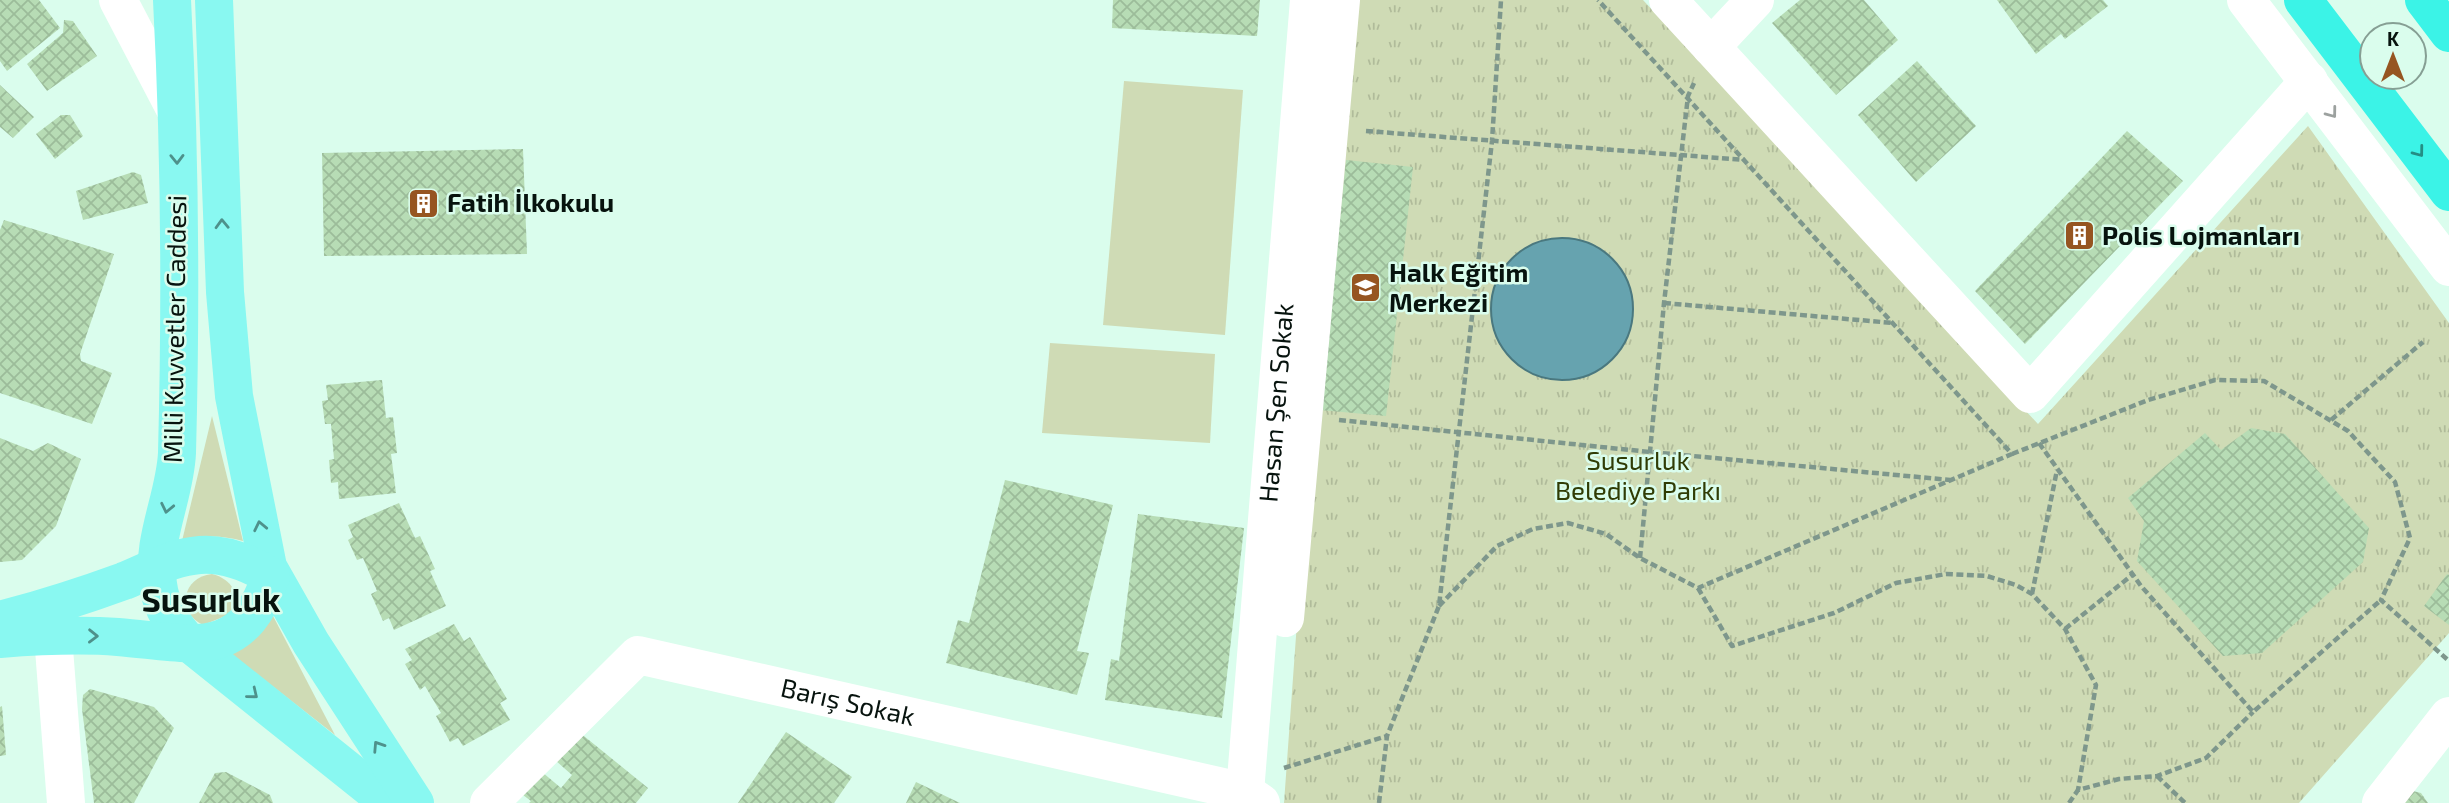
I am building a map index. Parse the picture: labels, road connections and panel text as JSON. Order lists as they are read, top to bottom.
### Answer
{
  "streets": {
    "main road": ["Milli Kuvvetler Caddesi"],
    "street": ["Hasan Şen Sokak", "Barış Sokak"]
  },
  "crossings": [
    ["Hasan Şen Sokak", "Barış Sokak"]
  ],
  "districts": ["Susurluk"],
  "parks": ["Susurluk Belediye Parkı"],
  "places": {
    "building": ["Fatih İlkokulu", "Polis Lojmanları"],
    "school or university": ["Halk Eğitim Merkezi"]
  },
  "north": "top"
}
